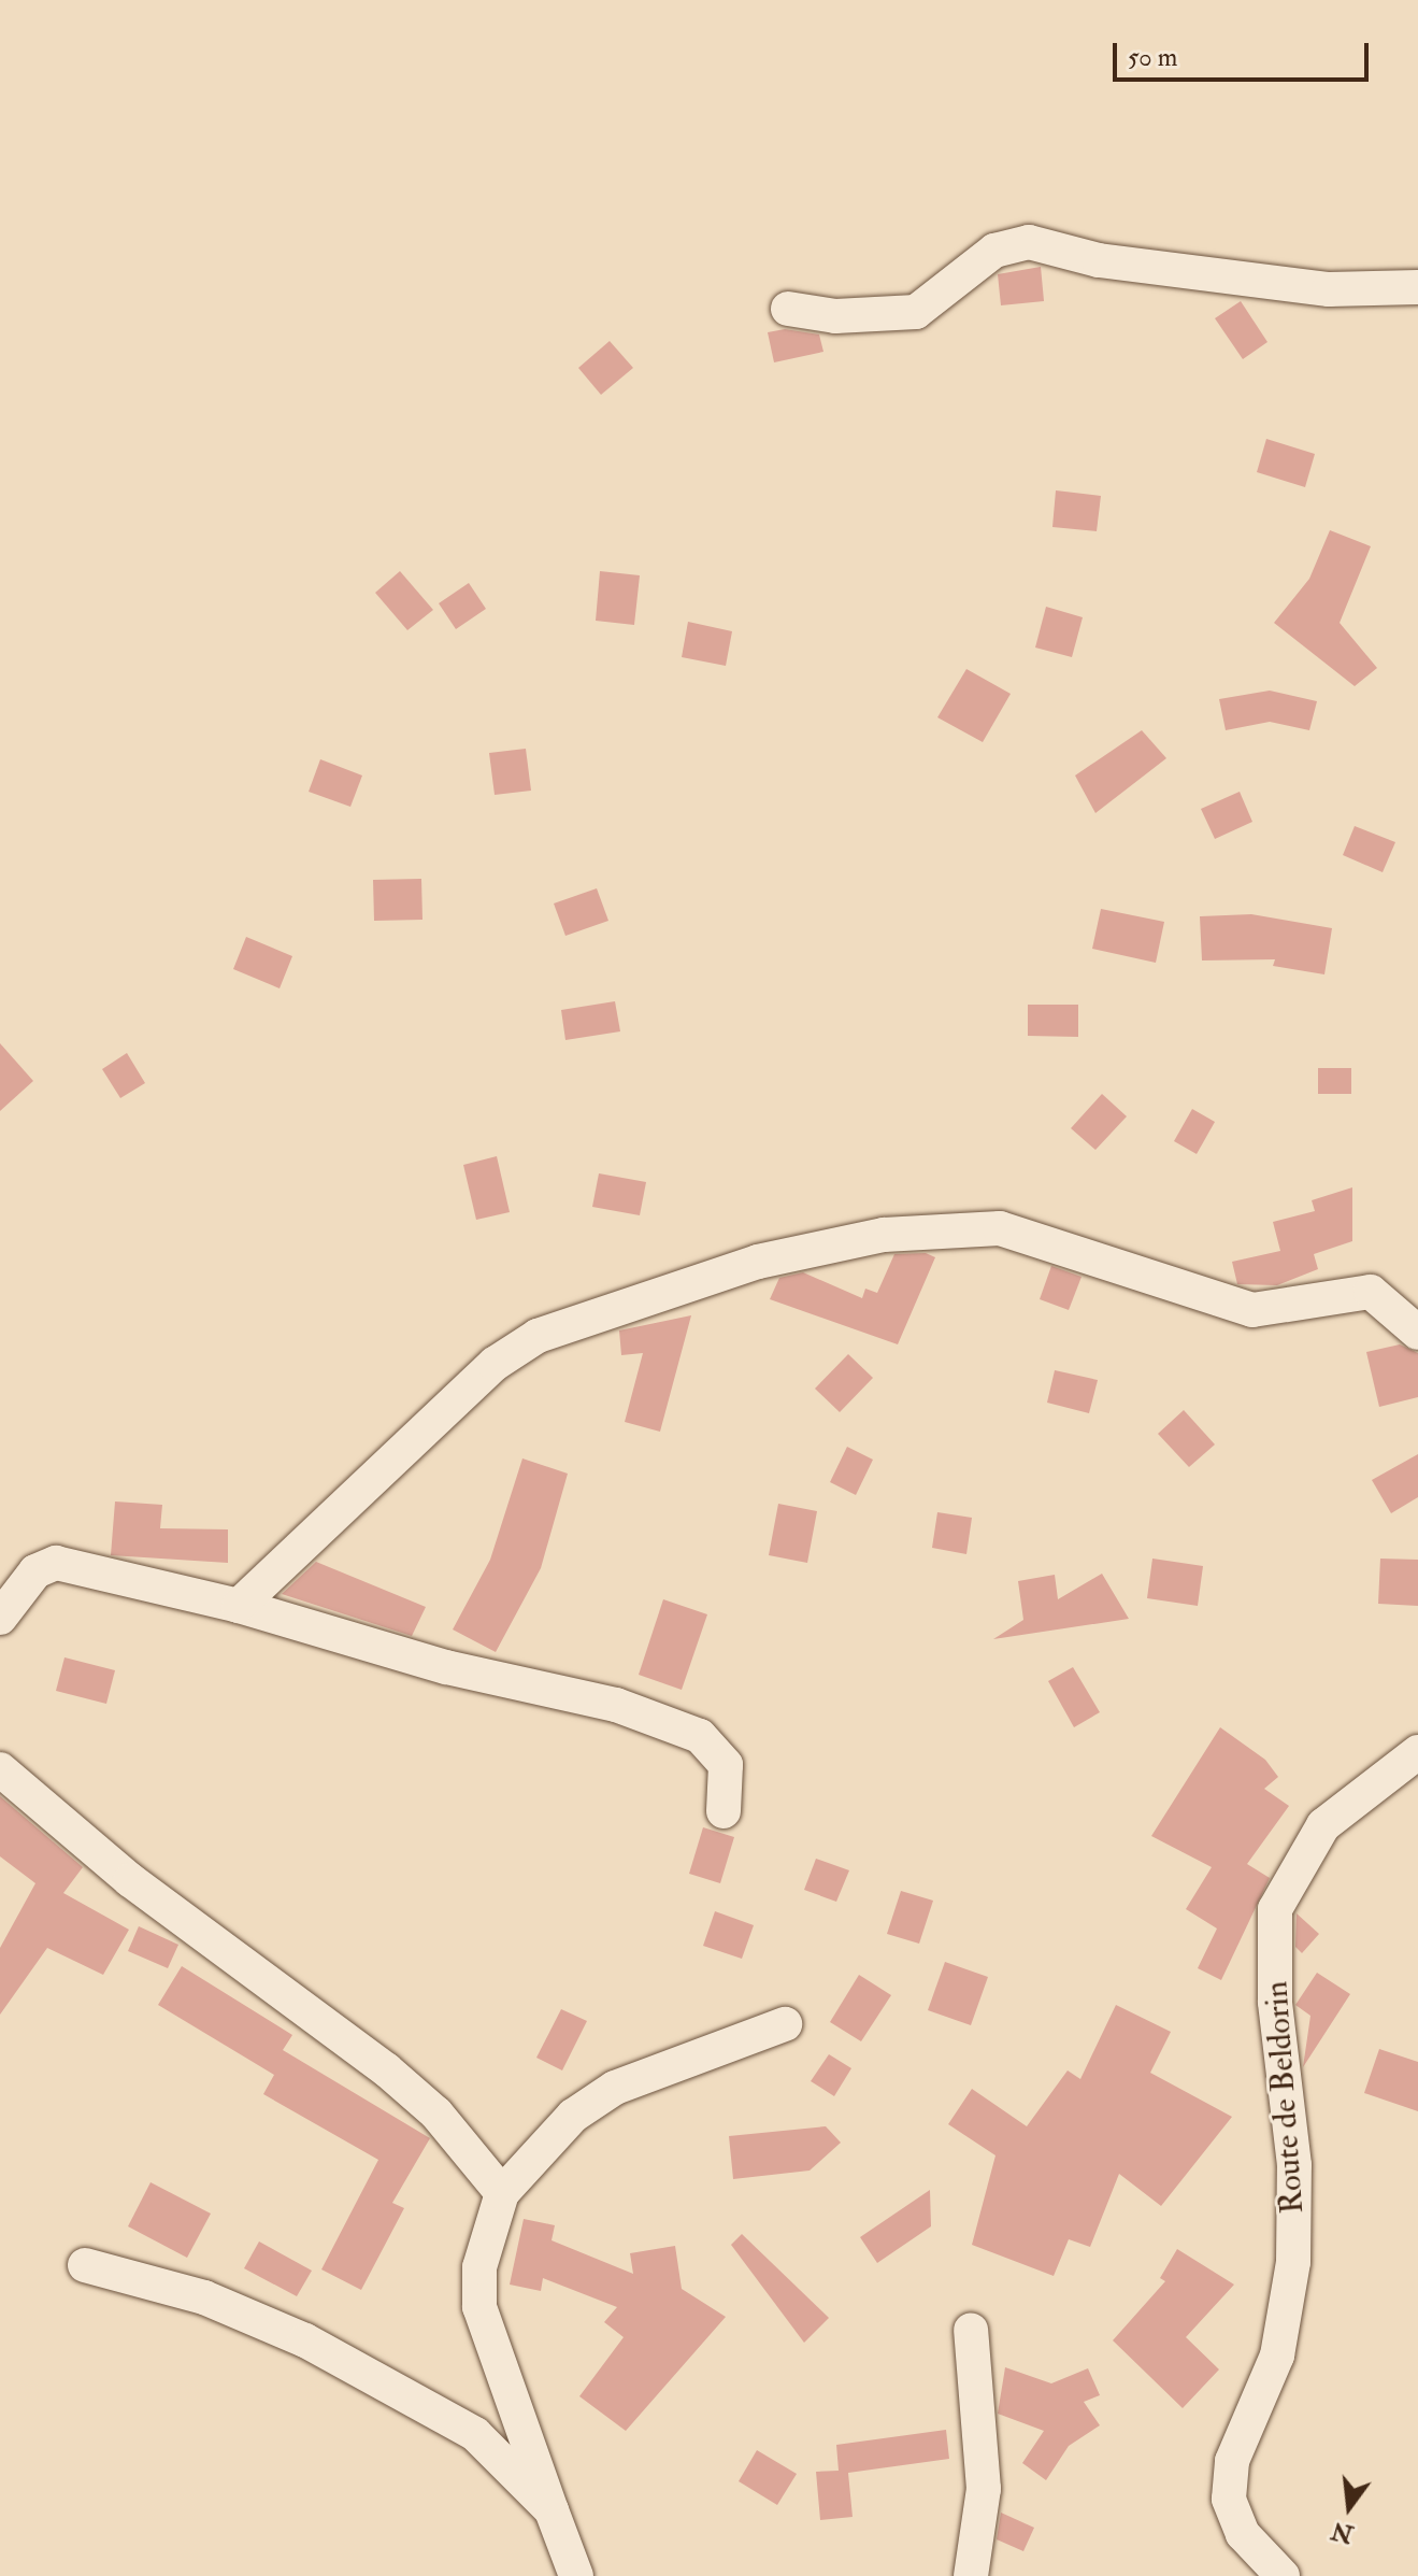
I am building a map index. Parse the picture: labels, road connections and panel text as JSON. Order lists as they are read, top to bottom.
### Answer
{
  "streets": {
    "street": ["Route de Beldorin"]
  },
  "scale_bar": "50 m",
  "north": "bottom"
}
